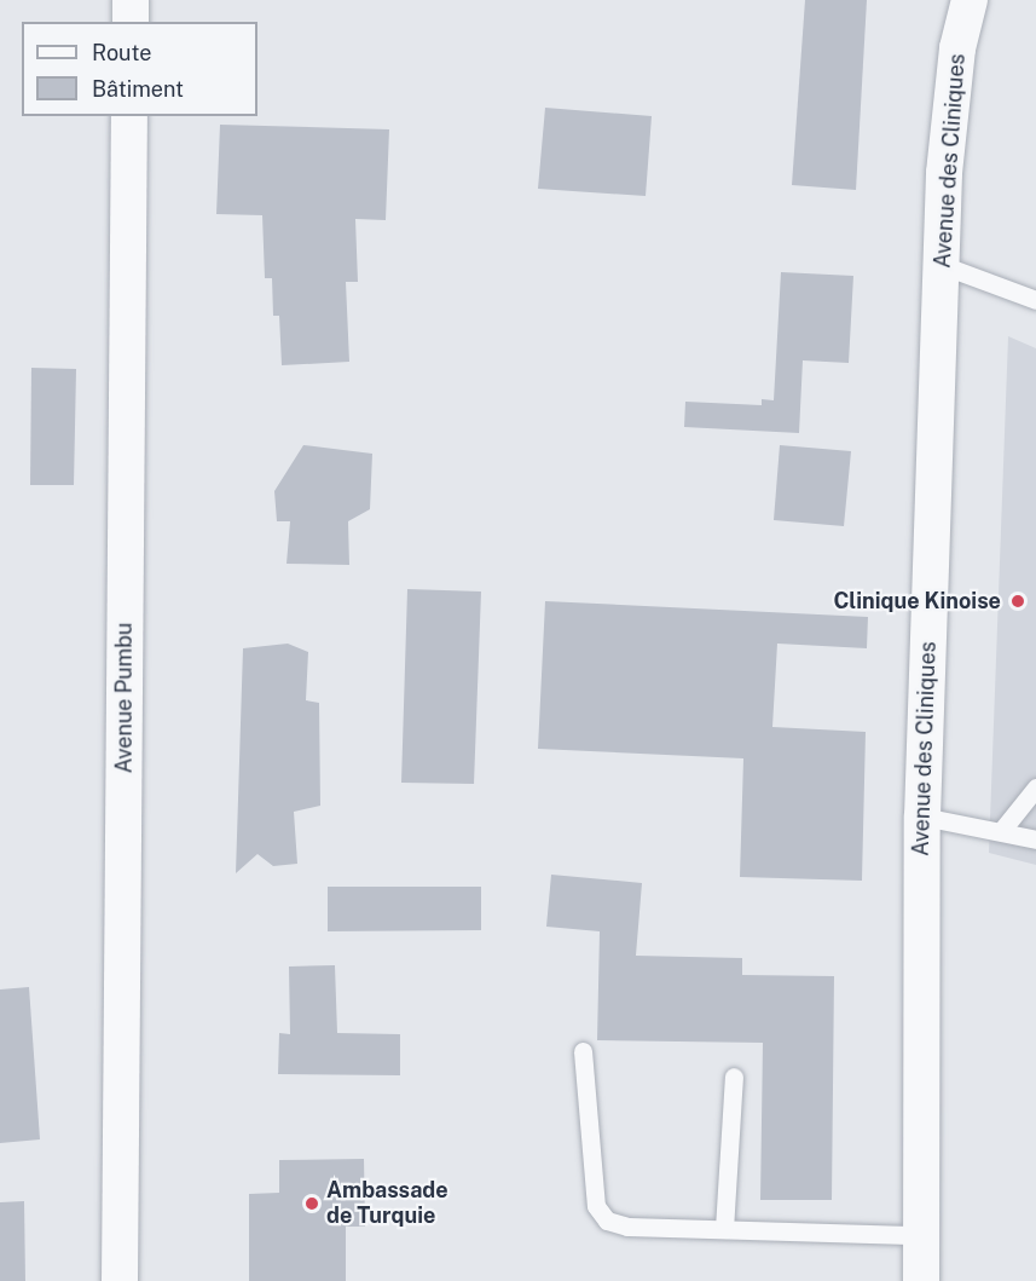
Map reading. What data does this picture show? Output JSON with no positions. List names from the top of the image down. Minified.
{"streets":{"street":["Avenue des Cliniques","Avenue Pumbu"]},"places":["Clinique Kinoise","Ambassade de Turquie"],"legend":["Route","Bâtiment"]}
